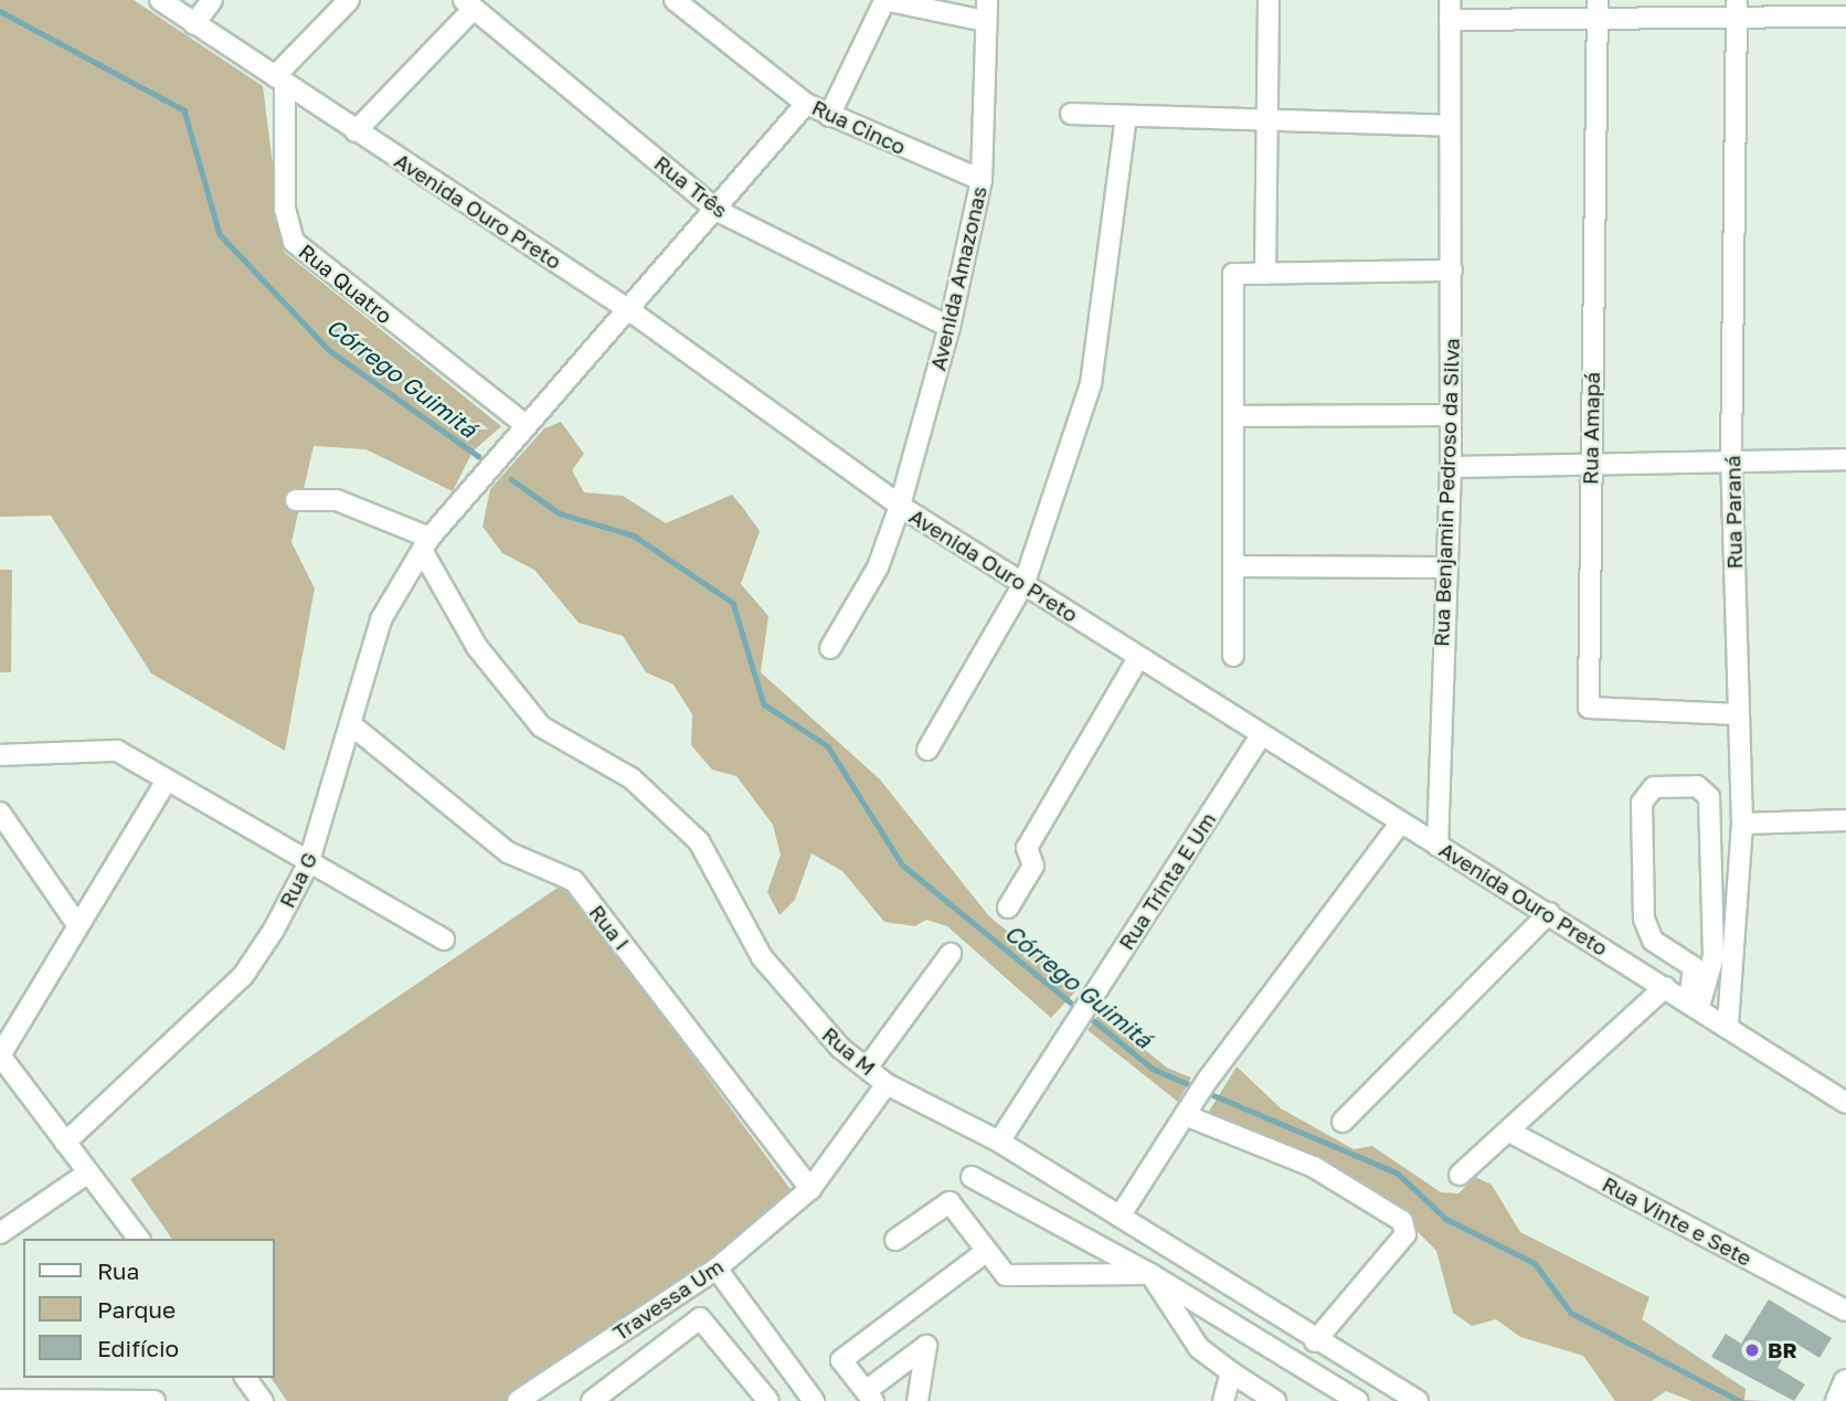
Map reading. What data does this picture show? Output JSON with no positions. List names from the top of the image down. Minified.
{"streets":{"street":["Rua Cinco","Rua Três","Avenida Ouro Preto","Avenida Amazonas","Rua Quatro","Rua Amapá","Rua Benjamin Pedroso da Silva","Rua Paraná","Rua G","Rua Trinta E Um","Rua I","Rua M","Rua Vinte e Sete","Travessa Um"]},"crossings":[["Rua Cinco","Avenida Amazonas"],["Rua Três","Avenida Amazonas"],["Avenida Ouro Preto","Avenida Amazonas"],["Avenida Ouro Preto","Rua Quatro"],["Avenida Ouro Preto","Rua Benjamin Pedroso da Silva"],["Avenida Ouro Preto","Rua Paraná"],["Avenida Ouro Preto","Rua Trinta E Um"],["Rua Amapá","Rua Paraná"],["Rua G","Rua I"],["Rua G","Rua M"],["Rua Trinta E Um","Rua M"],["Rua I","Travessa Um"],["Rua M","Travessa Um"]],"water":["Córrego Guimitá"],"places":["BR"],"legend":["Rua","Parque","Edifício"]}
